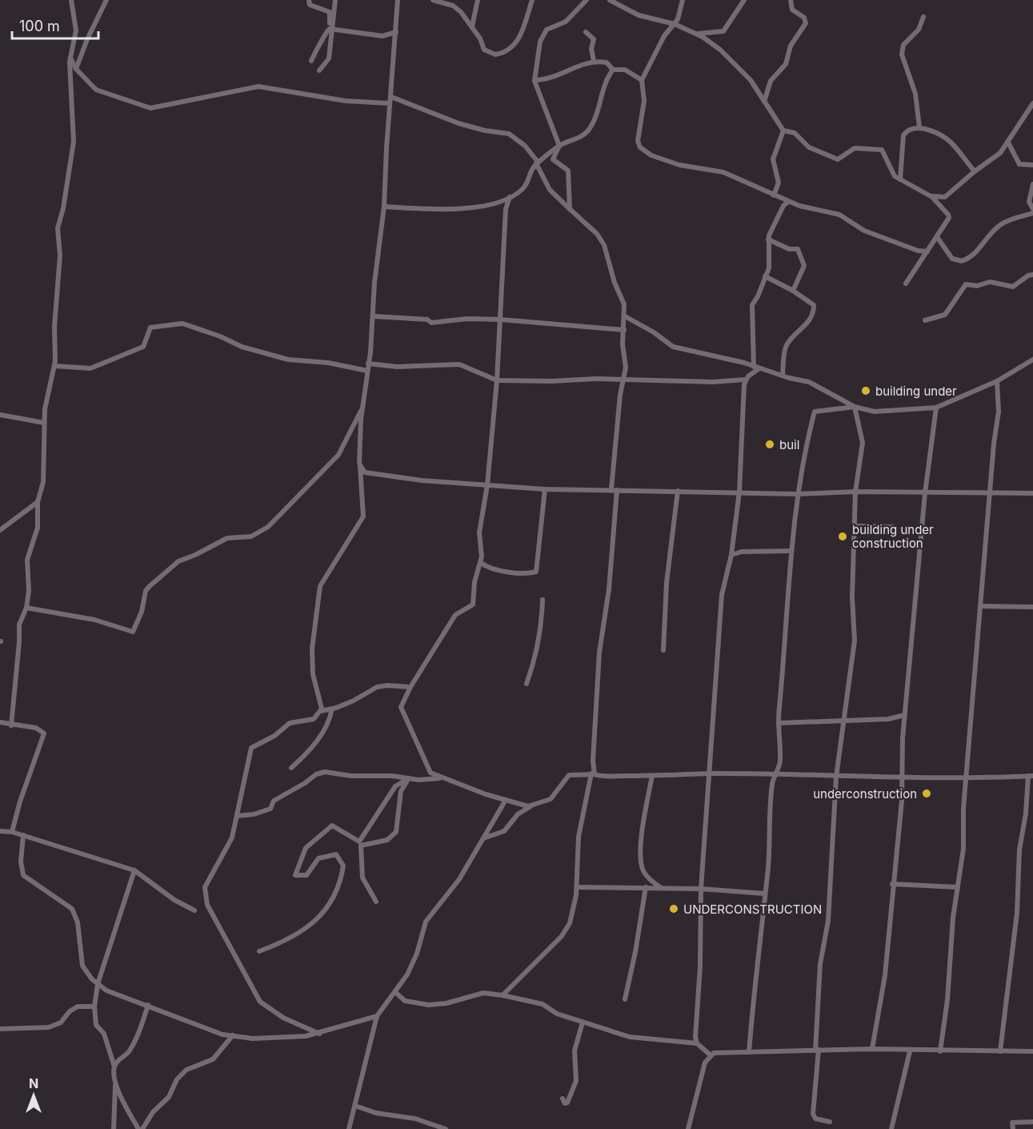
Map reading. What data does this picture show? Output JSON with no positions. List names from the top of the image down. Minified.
{"places":["building under","buil","building under construction","underconstruction","UNDERCONSTRUCTION"],"scale_bar":"100 m","north":"top"}
